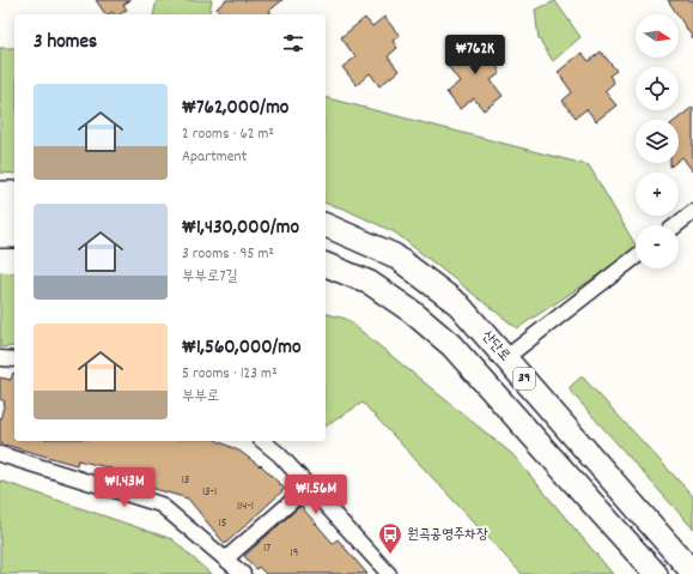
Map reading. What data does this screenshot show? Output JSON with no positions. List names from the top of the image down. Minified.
{"streets":{"main road":["산단로","39"]},"places":{"bus stop":["원곡공영주차장"]},"house_numbers":["13","13-1","114-1","15","17","19"],"north":"right","page":{"map_buttons":["+","−"],"heading":"3 homes","price":["₩762K","₩1.43M","₩1.56M"],"list":[{"name":"₩762,000/mo","note":"2 rooms · 62 m² · Apartment"},{"name":"₩1,430,000/mo","note":"3 rooms · 95 m² · 부부로7길"},{"name":"₩1,560,000/mo","note":"5 rooms · 123 m² · 부부로"}]}}
